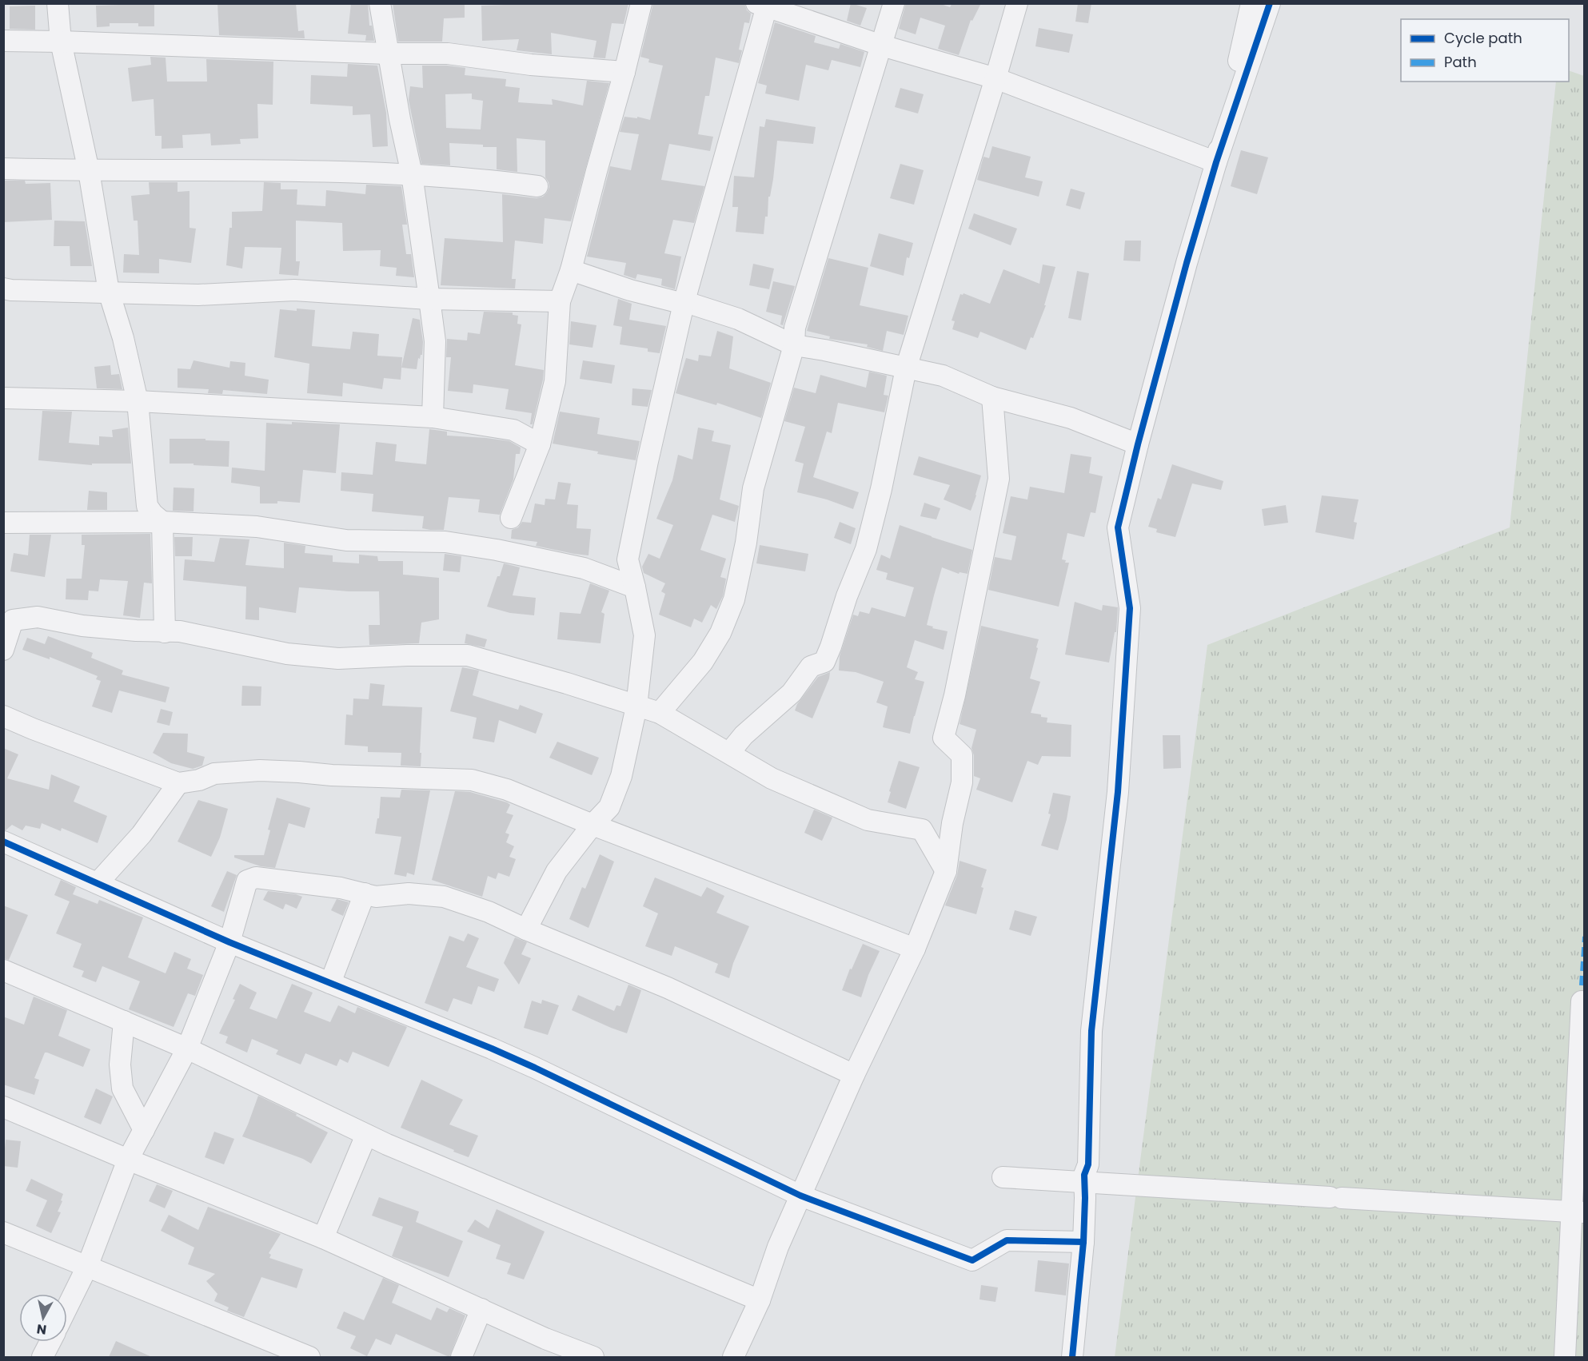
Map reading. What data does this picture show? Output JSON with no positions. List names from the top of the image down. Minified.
{"legend":["Cycle path","Path"],"north":"bottom"}
